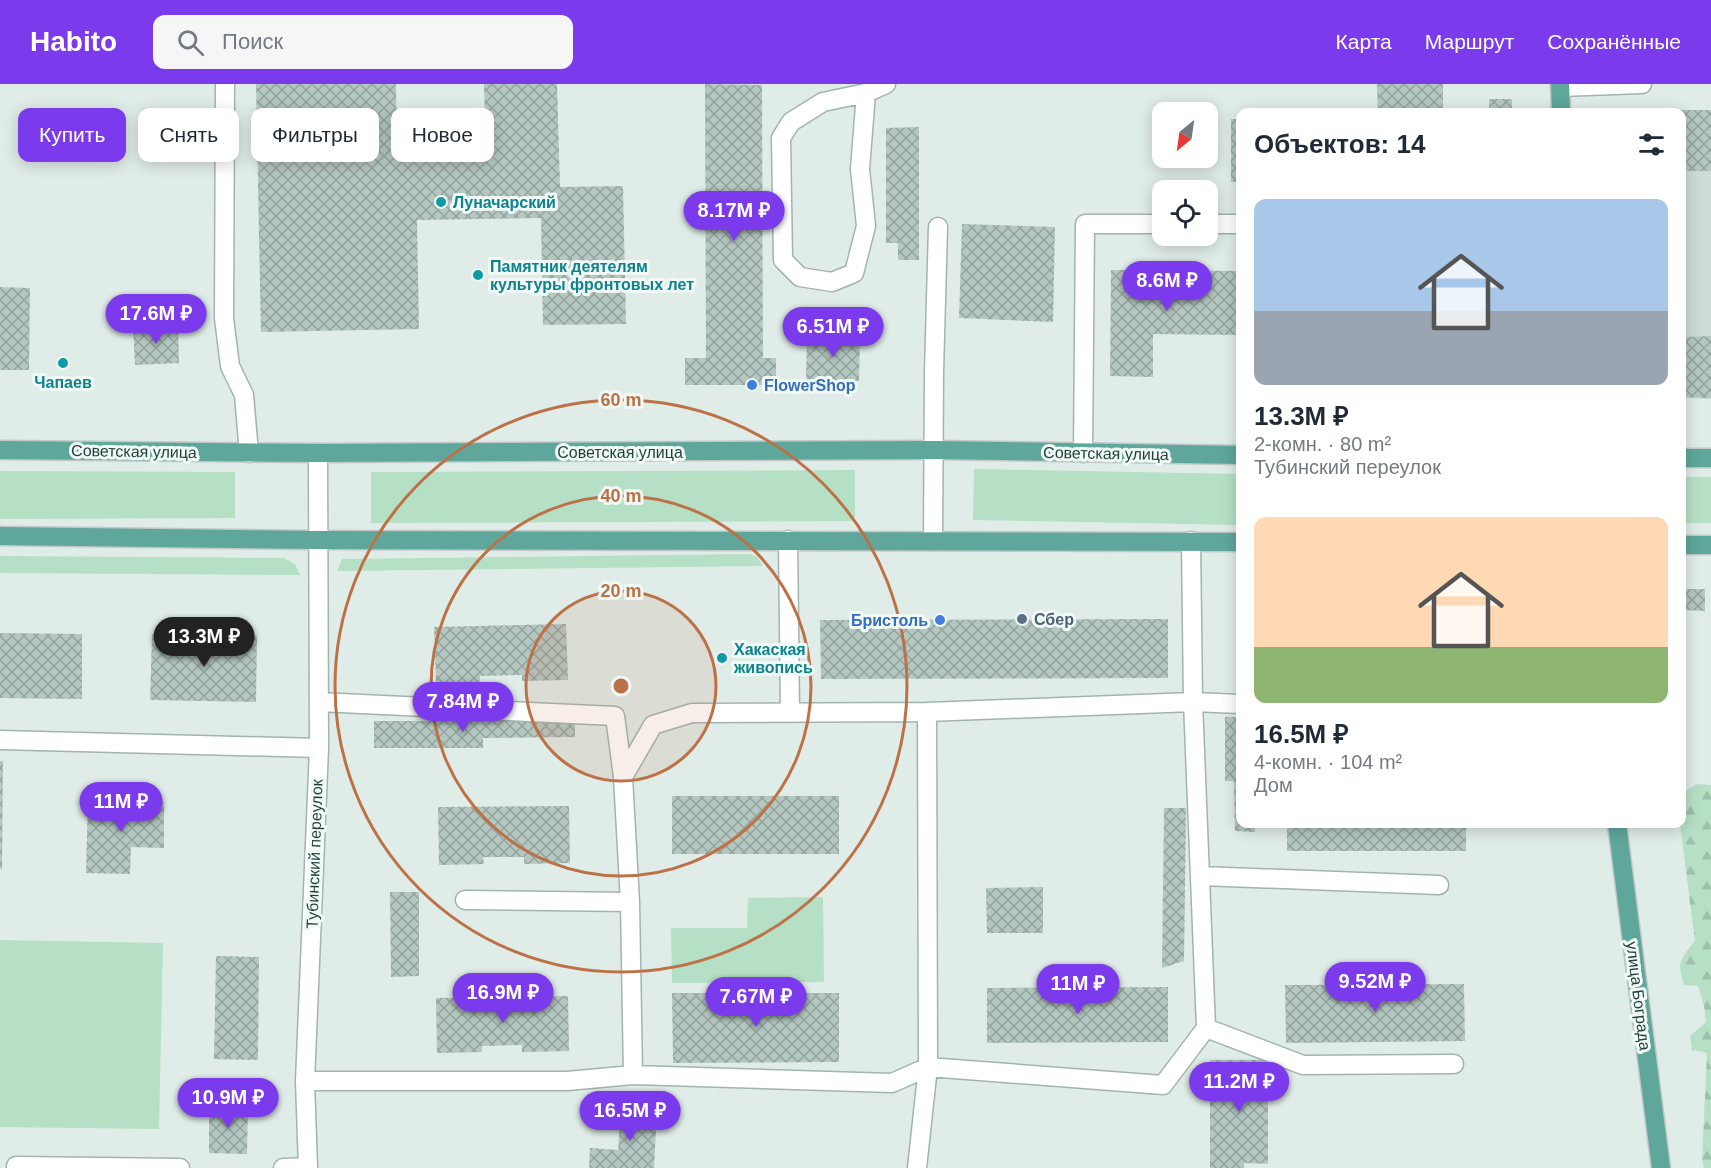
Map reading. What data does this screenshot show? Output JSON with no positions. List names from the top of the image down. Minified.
{"streets":{"main road":["Советская улица","улица Бограда"],"street":["Тубинский переулок"]},"crossings":[["Советская улица","Тубинский переулок"]],"places":["Луначарский","Памятник деятелям культуры фронтовых лет","Чапаев","FlowerShop","Сбер","Бристоль","Хакаская живопись"],"north":"bottom left","page":{"header":"Habito","search":"Поиск","nav":["Карта","Маршрут","Сохранённые"],"chip":["Купить","Снять","Фильтры","Новое"],"heading":"Объектов: 14","list":[{"name":"13.3M ₽","note":"2-комн. · 80 m² · Тубинский переулок"},{"name":"16.5M ₽","note":"4-комн. · 104 m² · Дом"}],"price":["8.17M ₽","8.6M ₽","17.6M ₽","6.51M ₽","13.3M ₽","7.84M ₽","11M ₽","9.52M ₽","11M ₽","16.9M ₽","7.67M ₽","11.2M ₽","10.9M ₽","16.5M ₽"]},"rings":["60 m","40 m","20 m"]}
